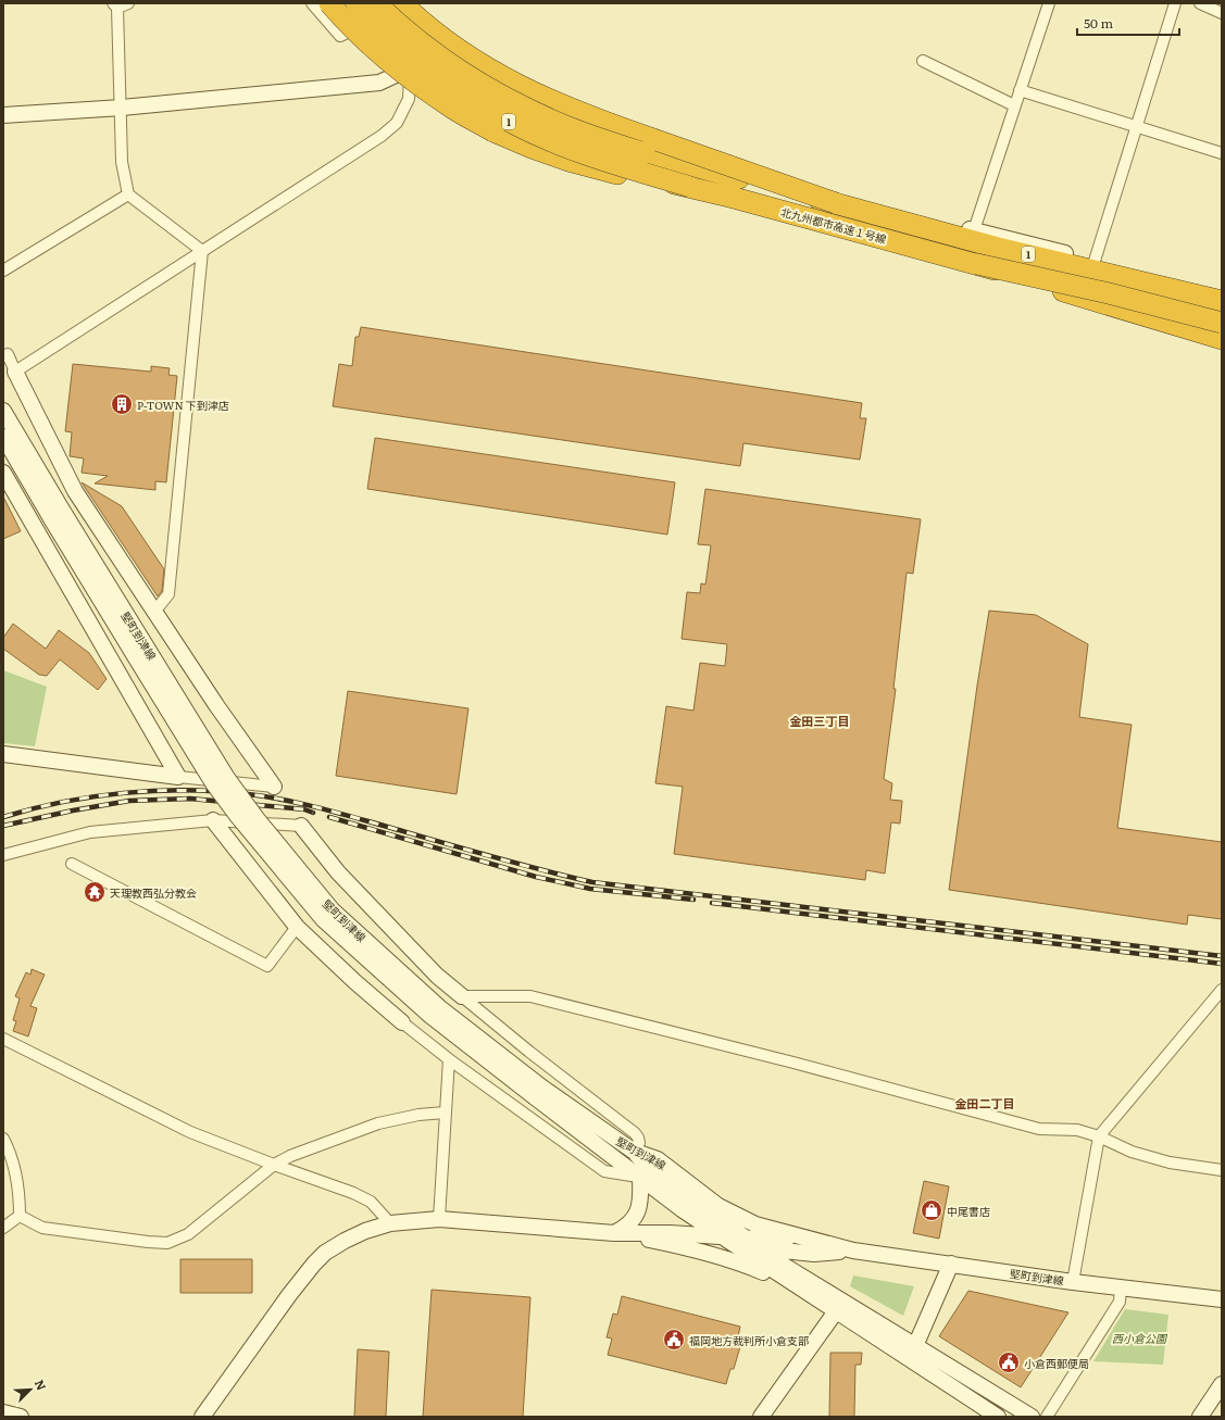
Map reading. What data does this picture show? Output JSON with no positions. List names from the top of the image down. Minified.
{"streets":{"highway":["1","北九州都市高速１号線"],"street":["堅町到津線"]},"crossings":[["1","北九州都市高速１号線"]],"districts":["金田三丁目","金田二丁目"],"parks":["西小倉公園"],"places":{"building":["P-TOWN 下到津店"],"temple":["天理教西弘分教会"],"shop":["中尾書店"],"public building":["福岡地方裁判所小倉支部","小倉西郵便局"]},"scale_bar":"50 m","north":"top right"}
